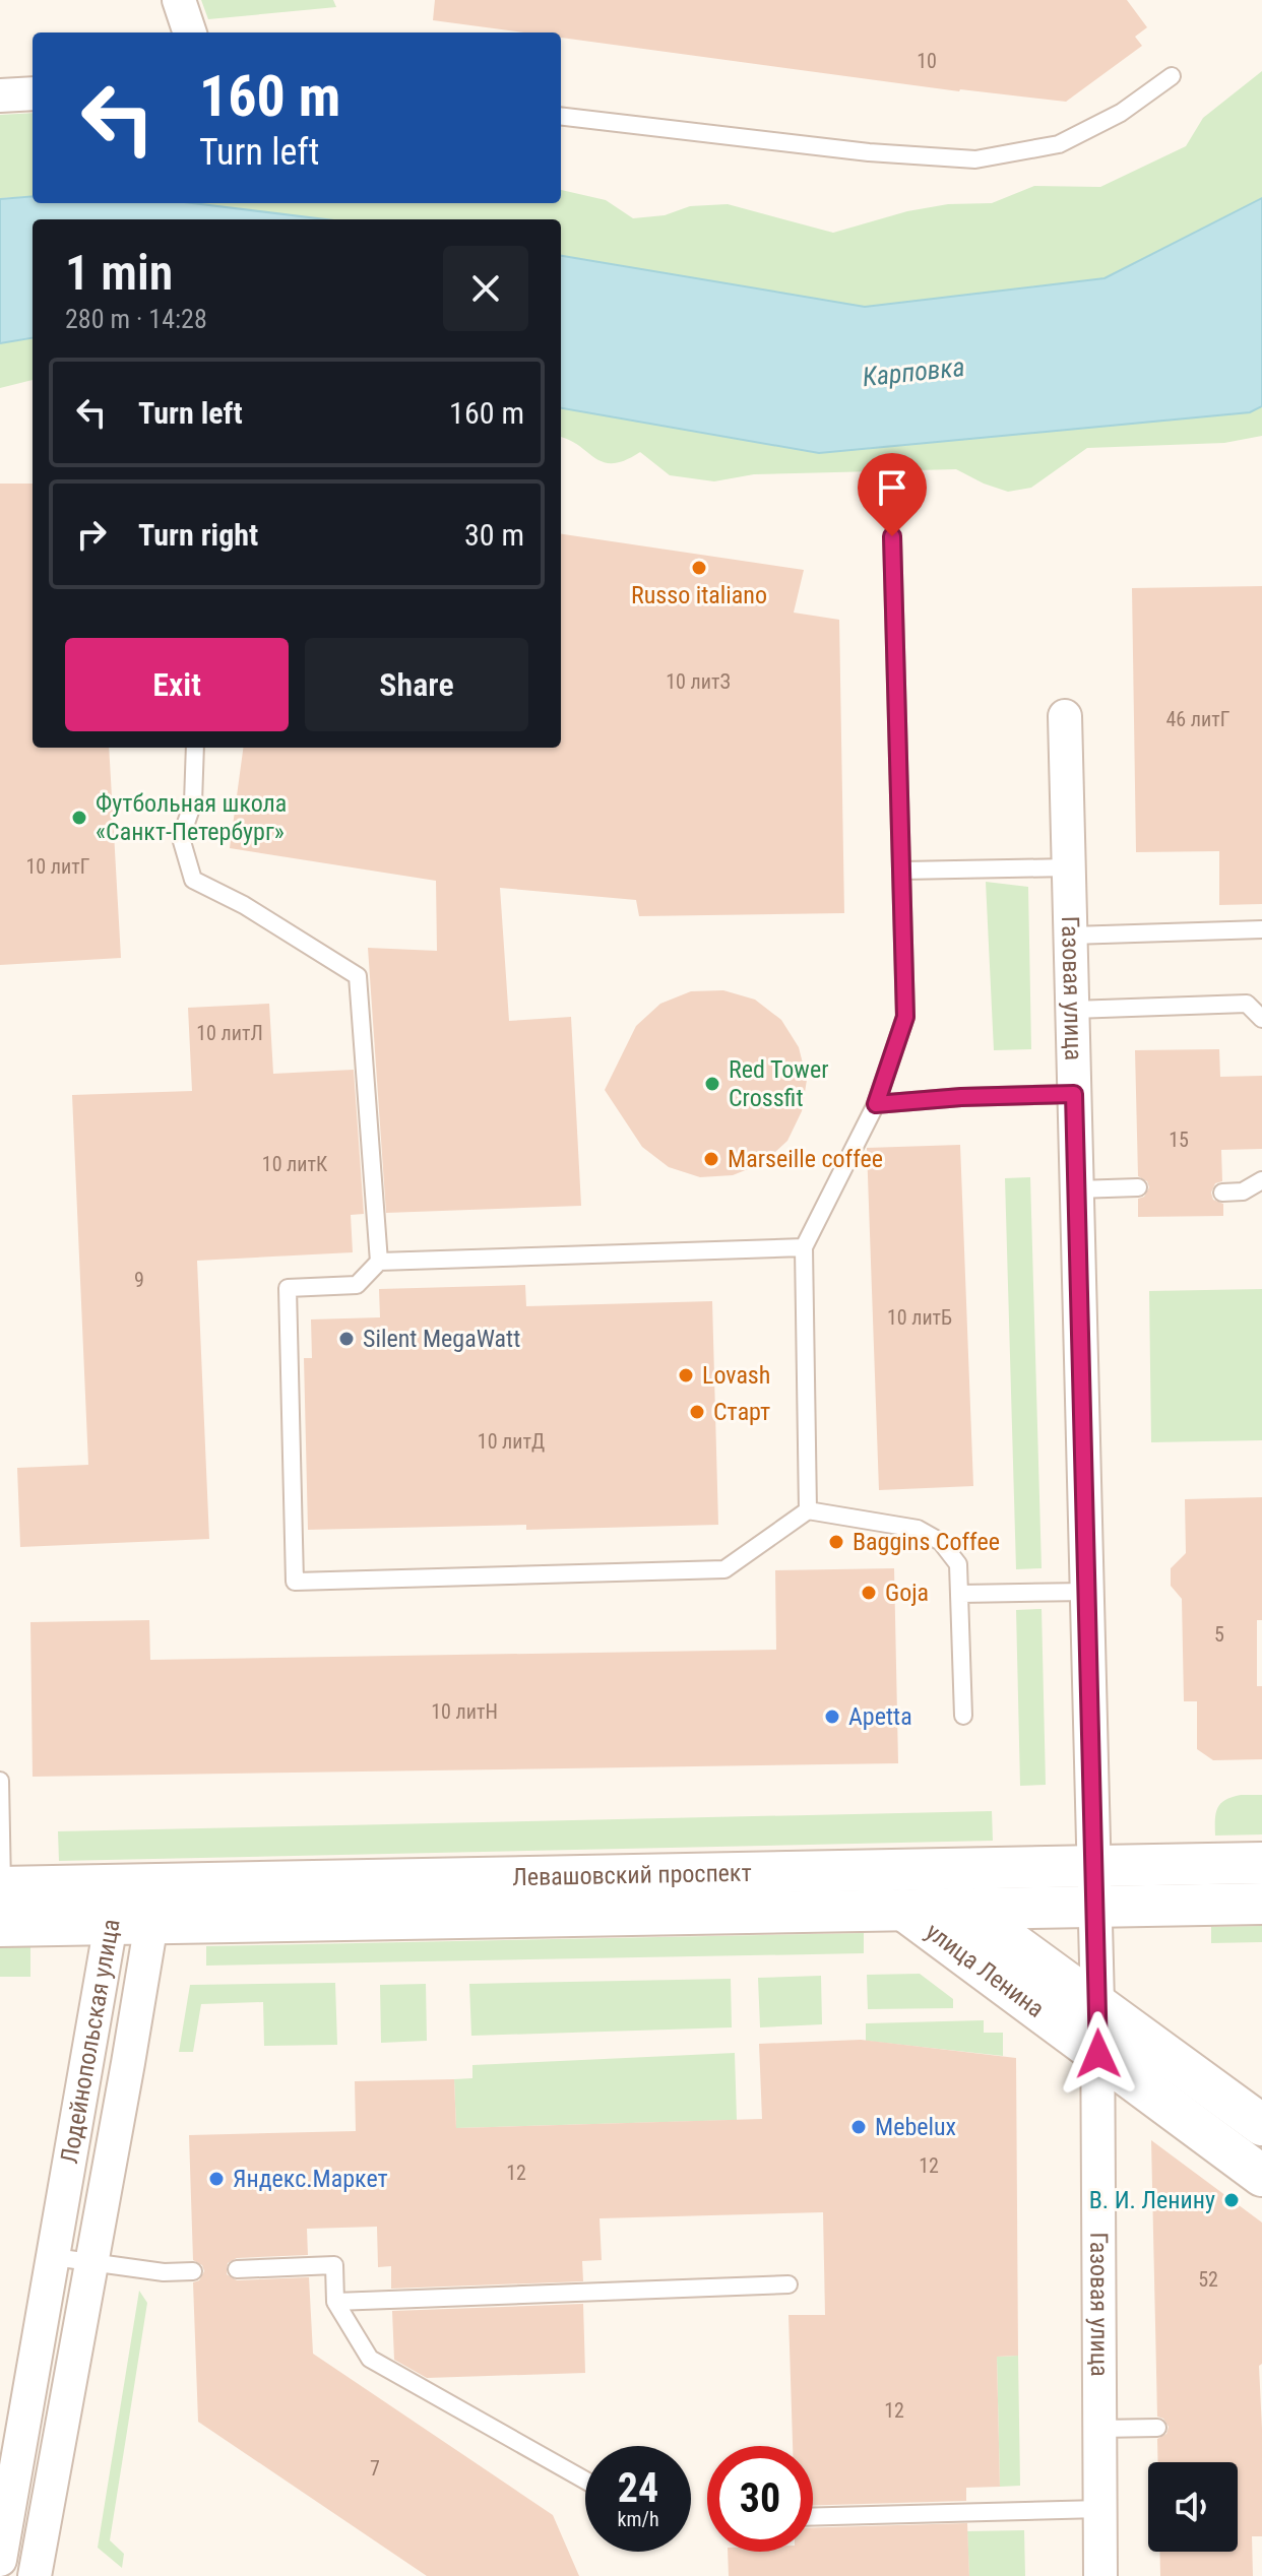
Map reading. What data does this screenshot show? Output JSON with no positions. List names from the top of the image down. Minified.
{"streets":{"street":["Газовая улица","Левашовский проспект","улица Ленина","Лодейнопольская улица"]},"crossings":[["Газовая улица","Левашовский проспект"],["Газовая улица","улица Ленина"],["Левашовский проспект","улица Ленина"],["Левашовский проспект","Лодейнопольская улица"]],"water":["Карповка"],"places":["Russo italiano","Футбольная школа «Санкт-Петербург»","Red Tower Crossfit","Marseille coffee","Silent MegaWatt","Lovash","Старт","Baggins Coffee","Goja","Apetta","Mebelux","Яндекс.Маркет","В. И. Ленину"],"house_numbers":["10","10 литЗ","46 литГ","10 литГ","10 литЛ","15","10 литК","9","10 литБ","10 литД","5","10 литН","12","12","52","12","7"],"page":{"turn":["160 m","Turn left"],"heading":["1 min","280 m · 14:28"],"list":[{"name":"Turn left","value":"160 m"},{"name":"Turn right","value":"30 m"}],"buttons":["Exit","Share"],"speed":"24 km/h","limit":"30"}}
